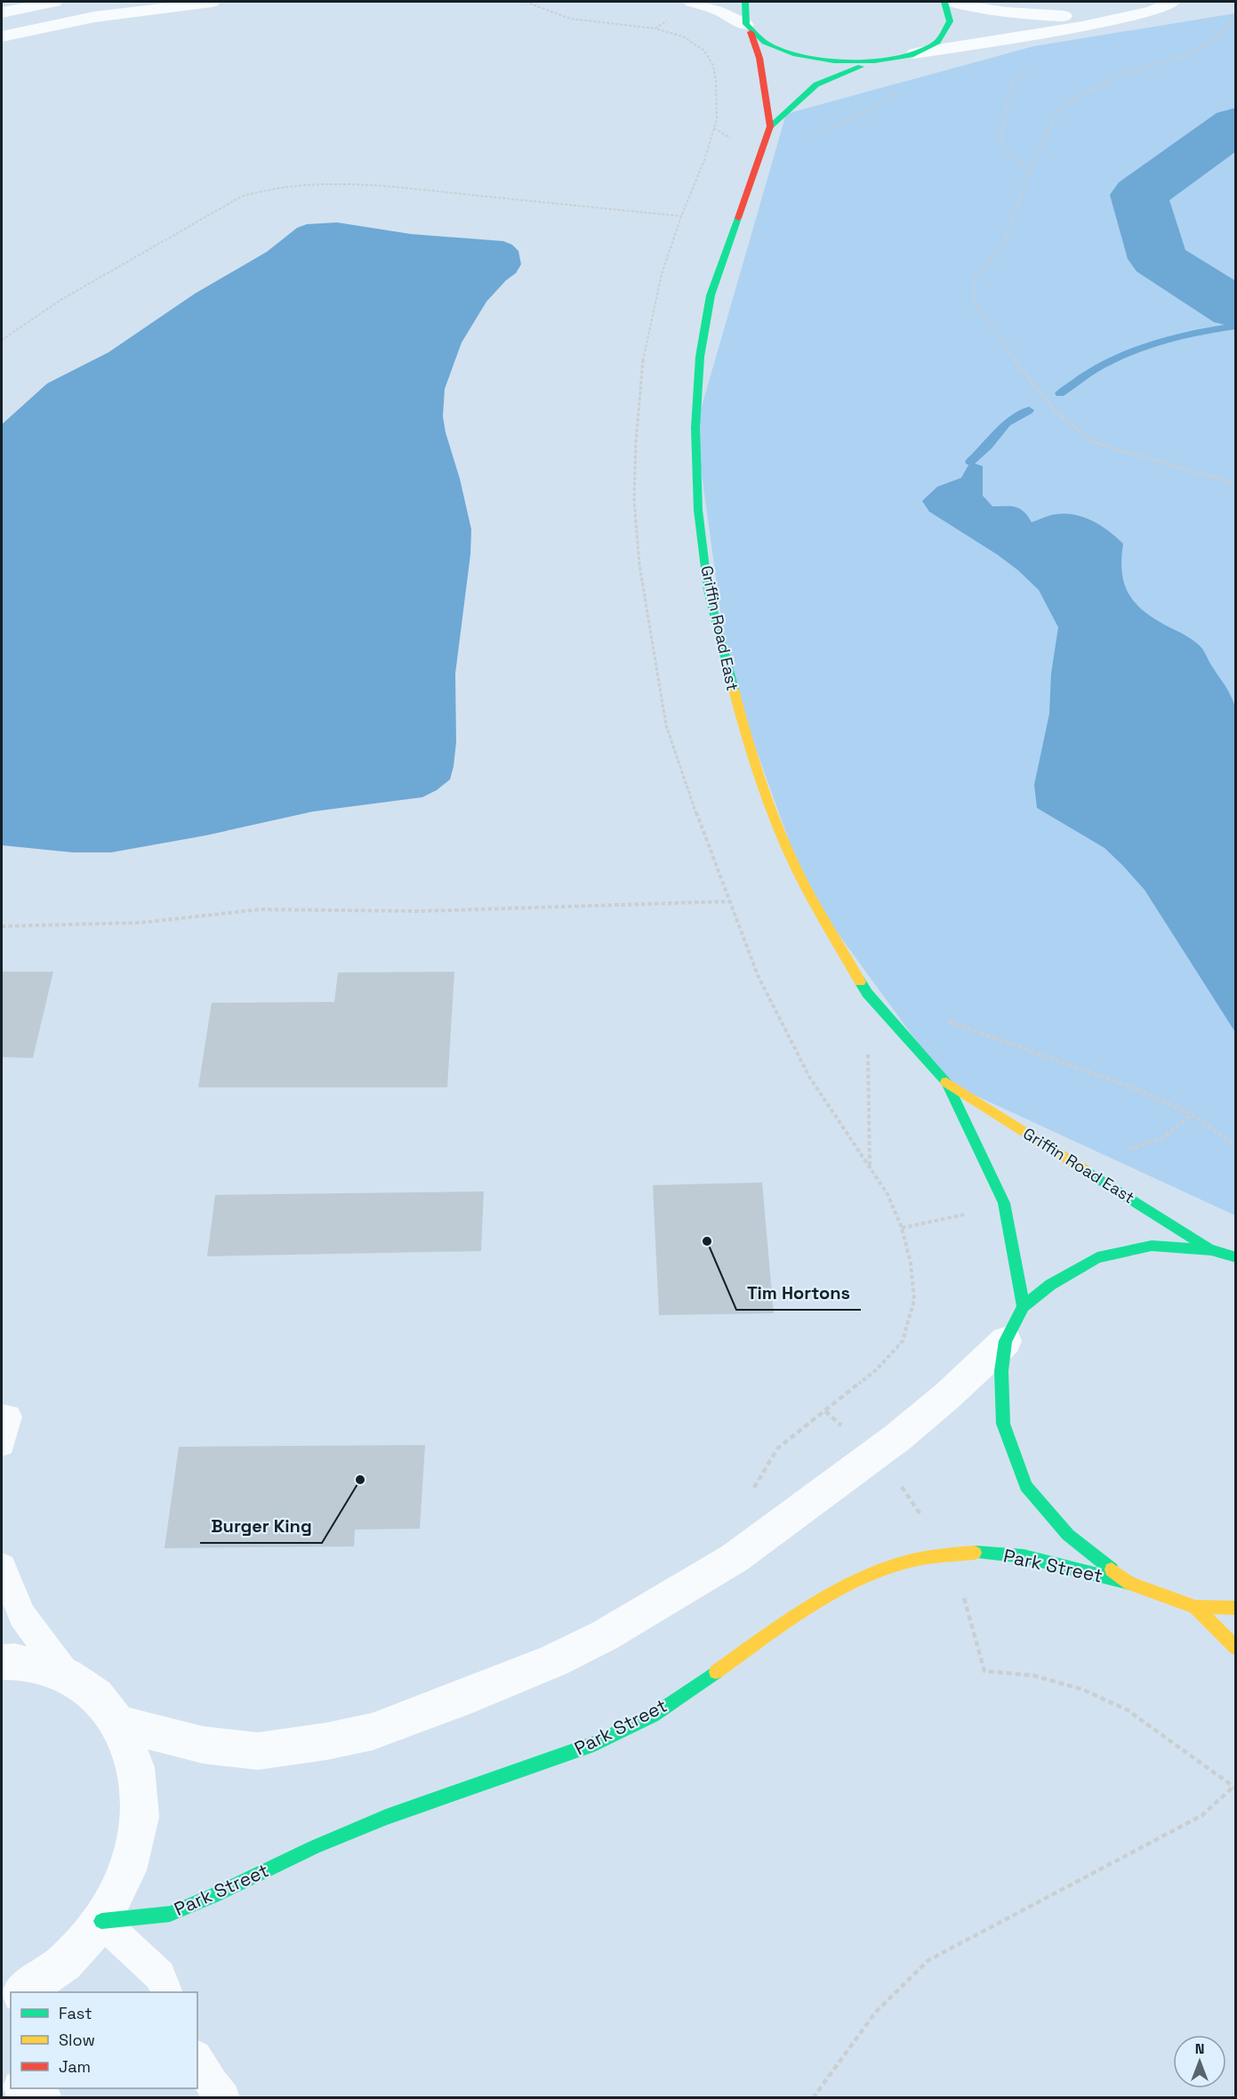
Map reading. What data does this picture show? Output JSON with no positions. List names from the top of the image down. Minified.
{"streets":{"main road":["Griffin Road East","Park Street"]},"places":["Tim Hortons","Burger King"],"legend":["Fast","Slow","Jam"],"north":"top"}
